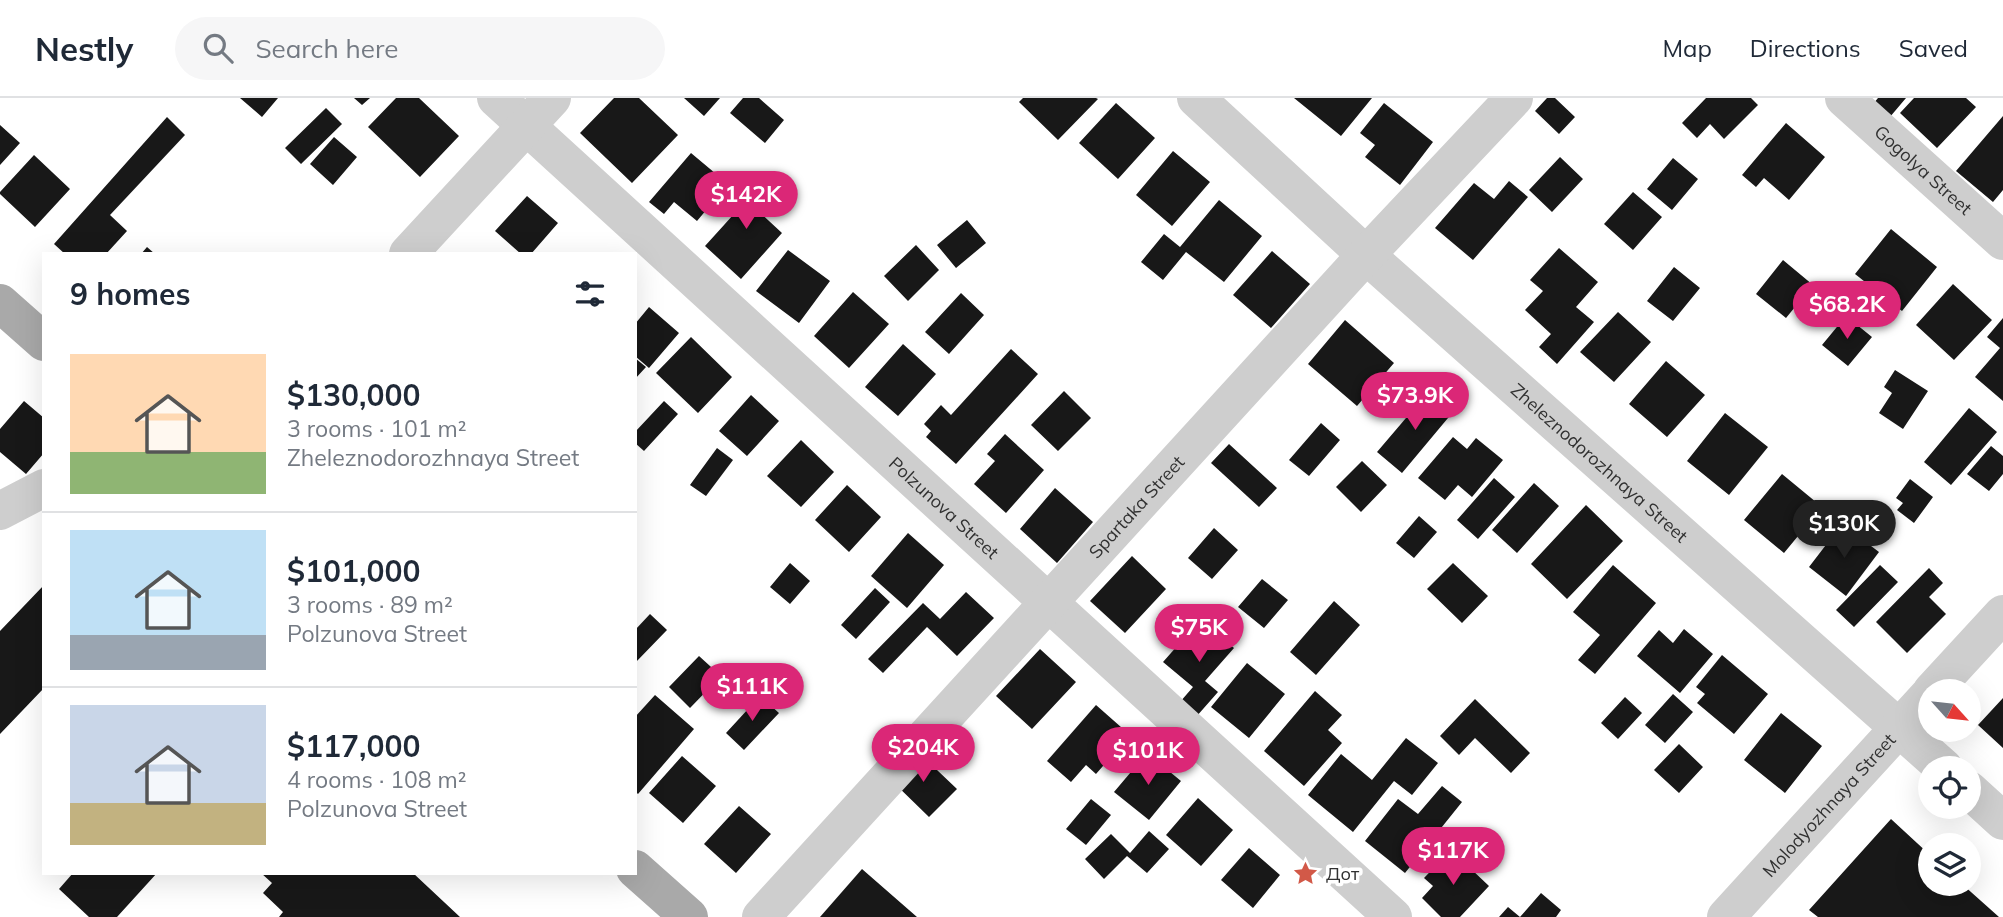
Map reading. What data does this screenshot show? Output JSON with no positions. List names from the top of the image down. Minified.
{"streets":{"street":["Gogolya Street","Zheleznodorozhnaya Street","Spartaka Street","Polzunova Street","Molodyozhnaya Street"]},"crossings":[["Zheleznodorozhnaya Street","Spartaka Street"],["Zheleznodorozhnaya Street","Molodyozhnaya Street"],["Spartaka Street","Polzunova Street"]],"places":{"place":["Дот"]},"north":"bottom right","page":{"header":"Nestly","search":"Search here","nav":["Map","Directions","Saved"],"price":["$142K","$68.2K","$73.9K","$130K","$75K","$111K","$204K","$101K","$117K"],"heading":"9 homes","list":[{"name":"$130,000","note":"3 rooms · 101 m² · Zheleznodorozhnaya Street"},{"name":"$101,000","note":"3 rooms · 89 m² · Polzunova Street"},{"name":"$117,000","note":"4 rooms · 108 m² · Polzunova Street"}]}}
